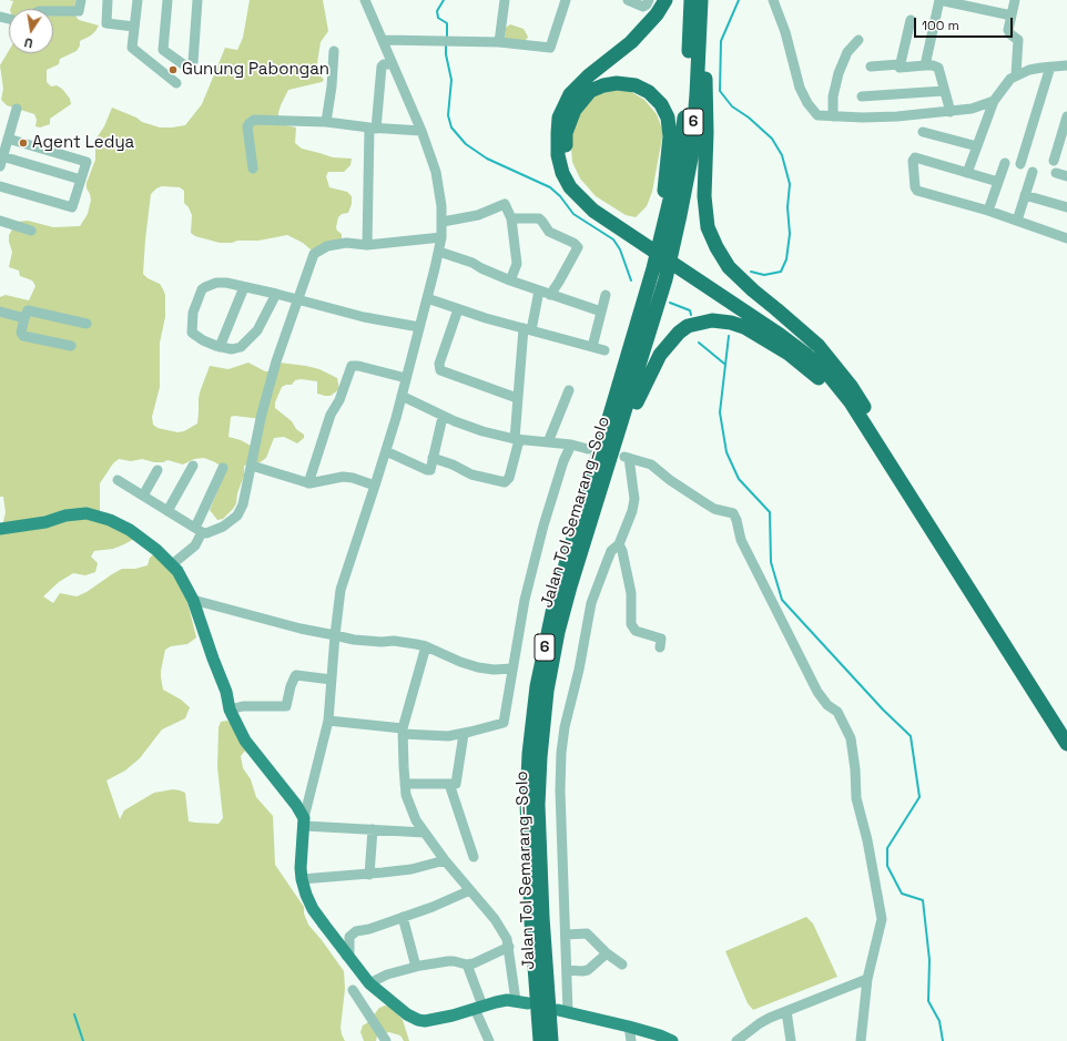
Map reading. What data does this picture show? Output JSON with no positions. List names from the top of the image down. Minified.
{"streets":{"highway":["6","Jalan Tol Semarang–Solo"]},"places":["Gunung Pabongan","Agent Ledya"],"scale_bar":"100 m","north":"bottom"}
